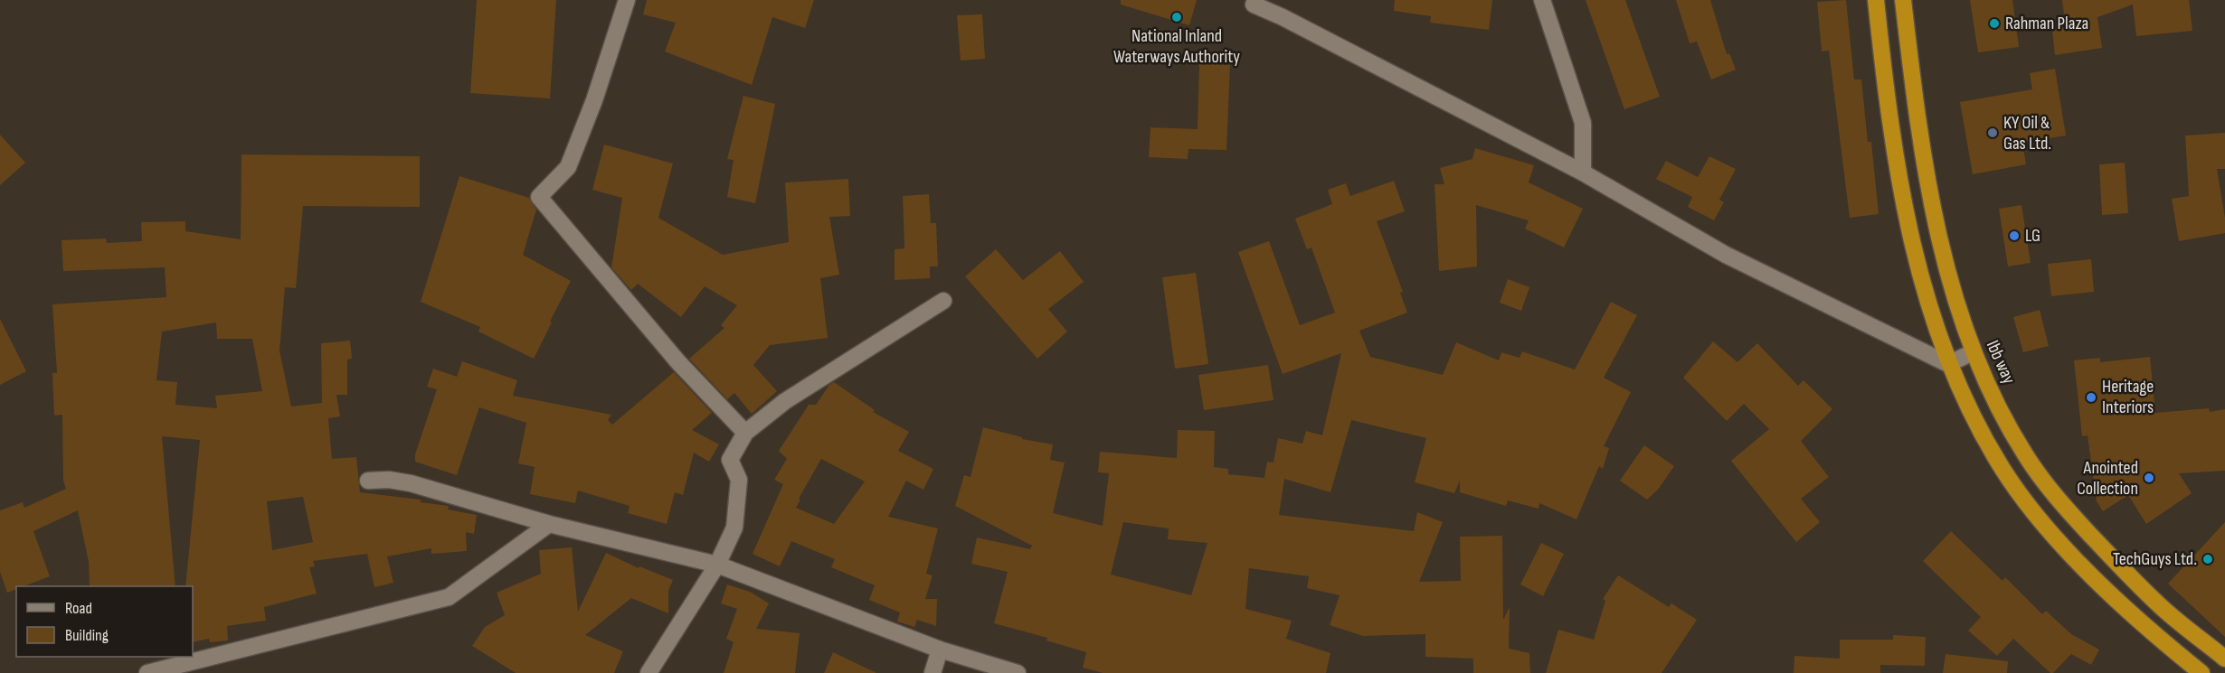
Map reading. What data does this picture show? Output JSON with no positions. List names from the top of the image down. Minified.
{"streets":{"highway":["Ibb way"]},"places":["National Inland Waterways Authority","Rahman Plaza","KY Oil & Gas Ltd.","LG","Heritage Interiors","Anointed Collection","TechGuys Ltd."],"legend":["Road","Building"]}
